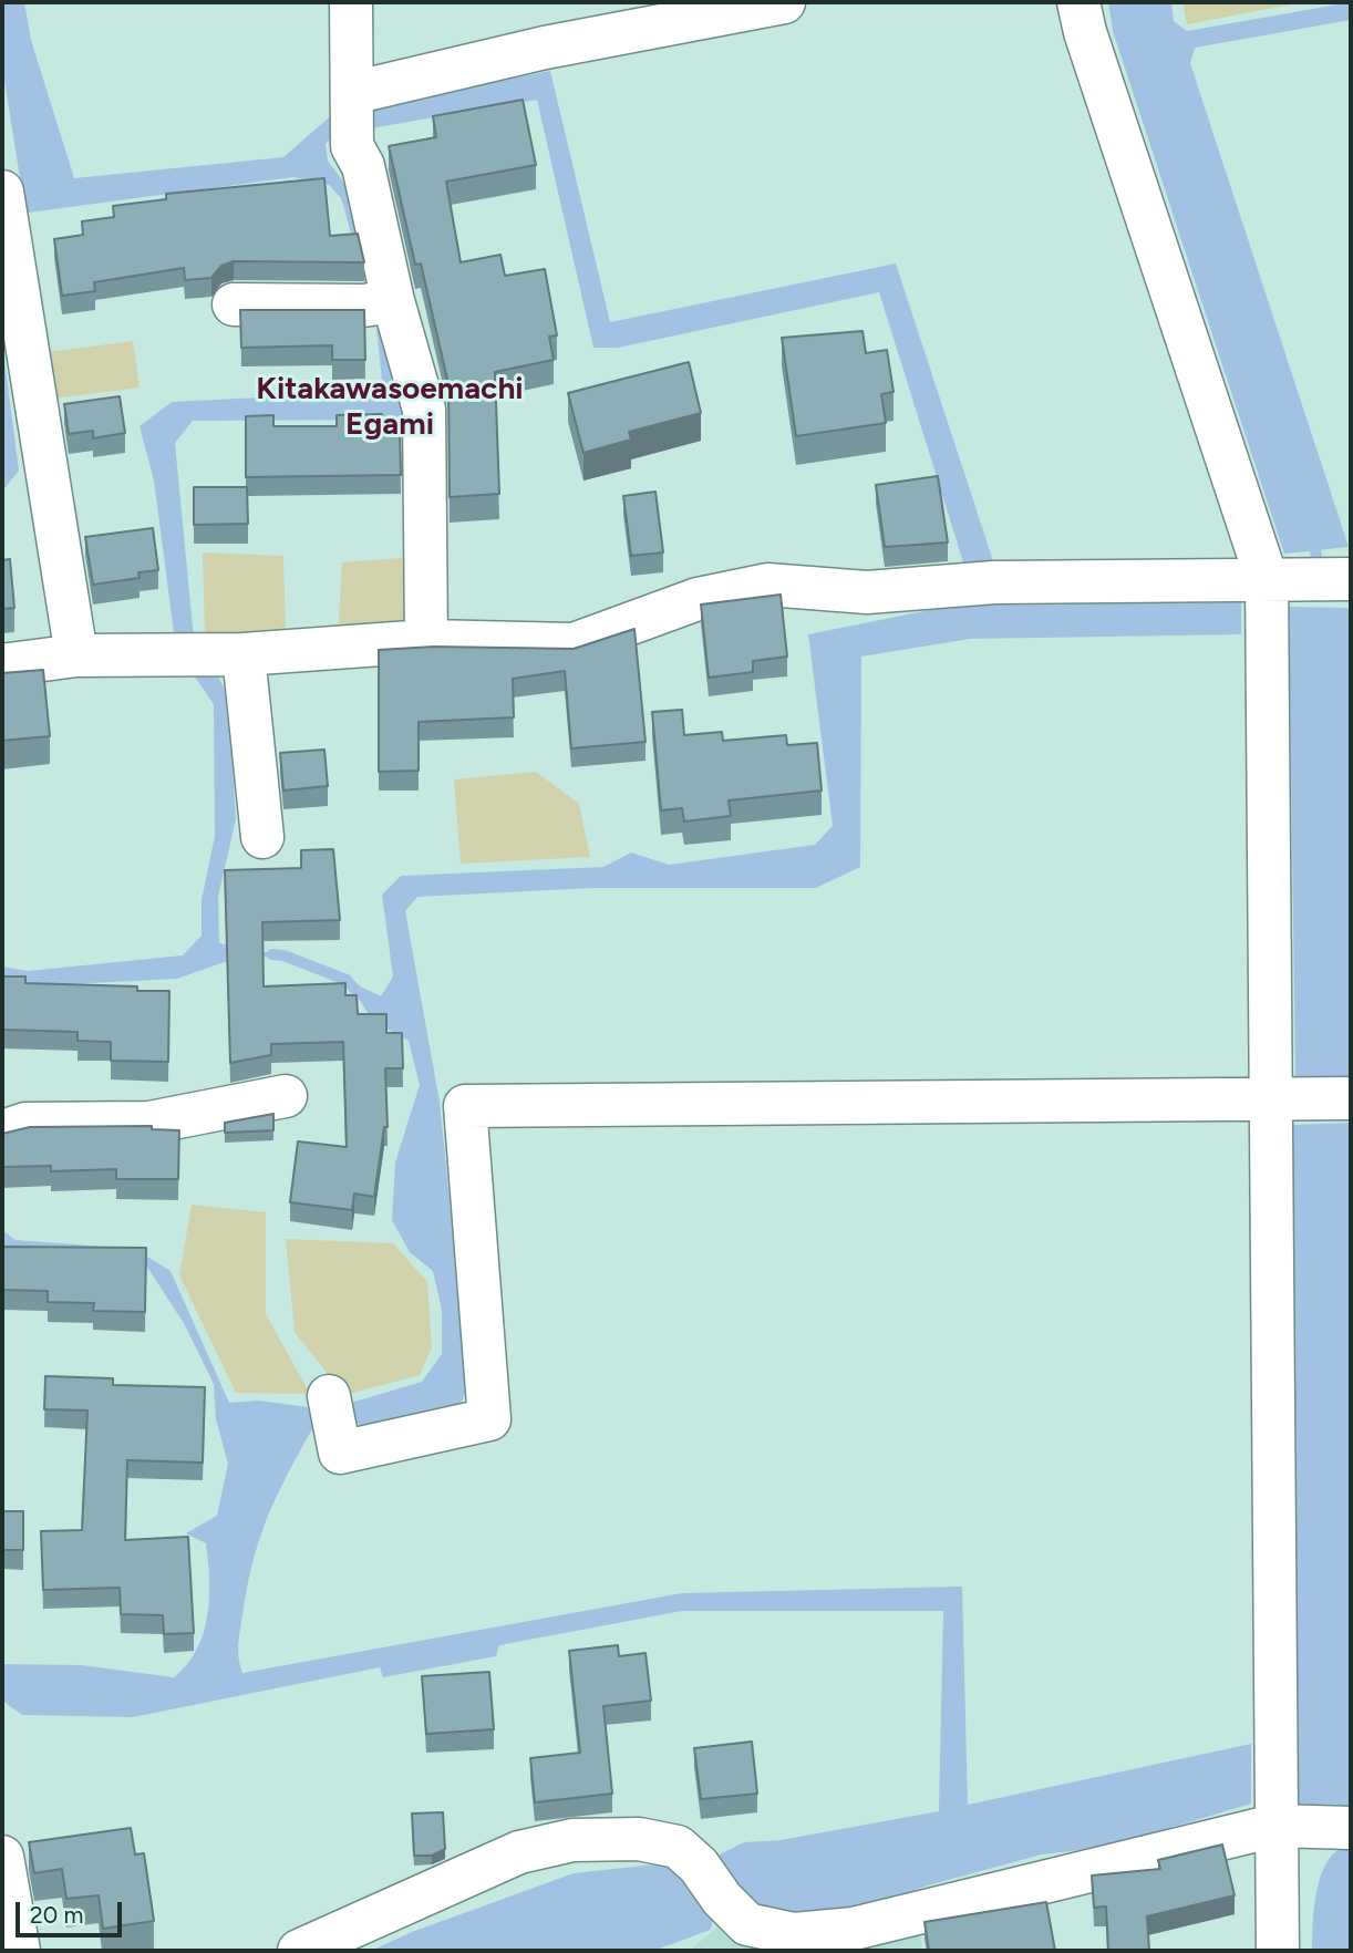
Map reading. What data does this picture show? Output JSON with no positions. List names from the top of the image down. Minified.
{"districts":["Kitakawasoemachi Egami"],"scale_bar":"20 m"}
